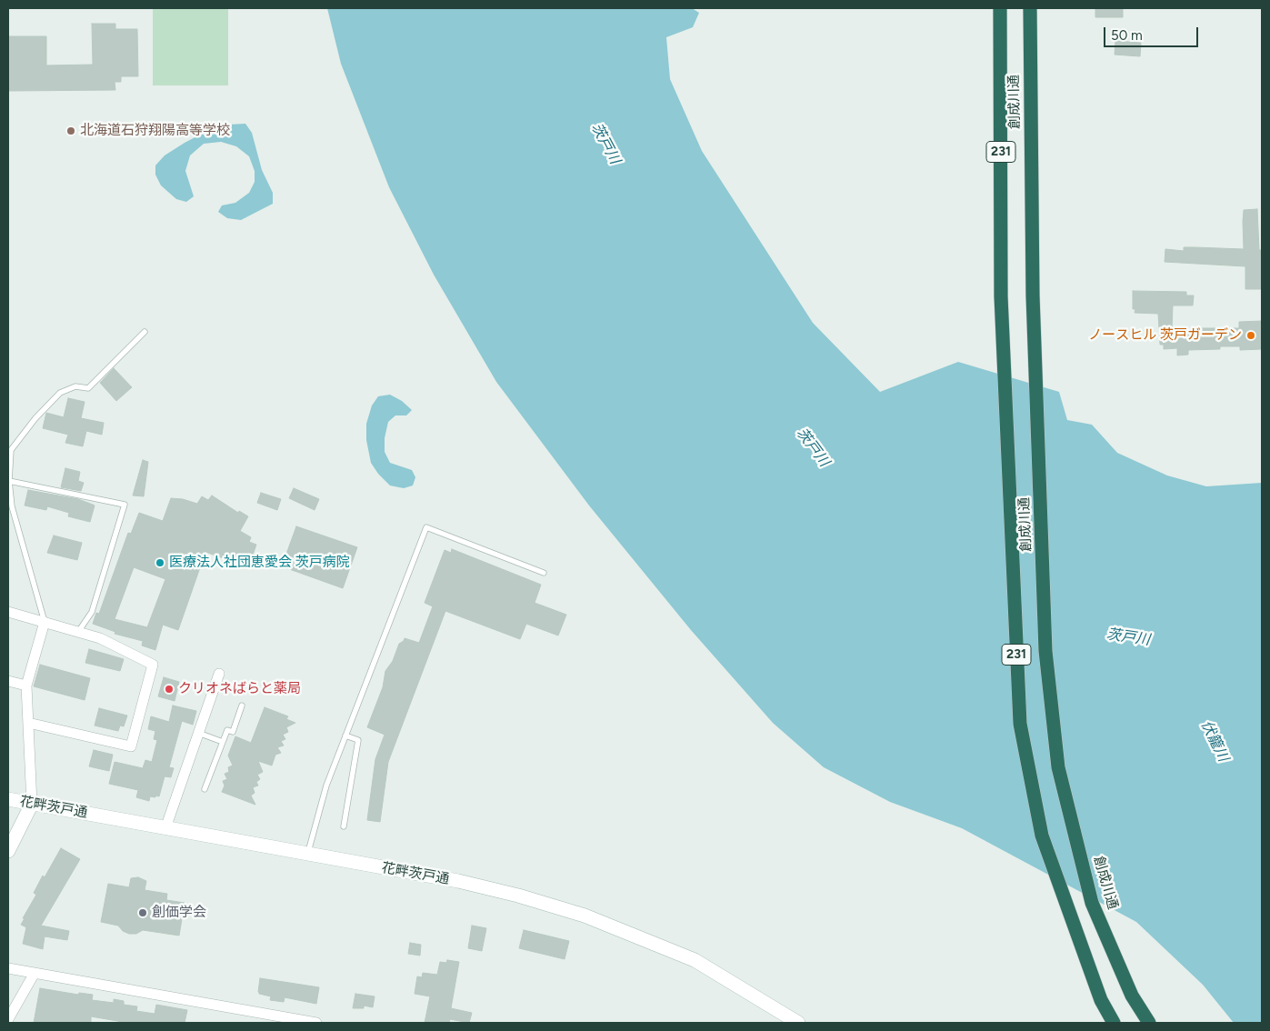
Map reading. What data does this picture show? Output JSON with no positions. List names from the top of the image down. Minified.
{"streets":{"highway":["創成川通","231"],"main road":["花畔茨戸通"]},"water":["茨戸川","伏籠川"],"places":["北海道石狩翔陽高等学校","ノースヒル 茨戸ガーデン","医療法人社団恵愛会 茨戸病院","クリオネばらと薬局","創価学会"],"scale_bar":"50 m"}
